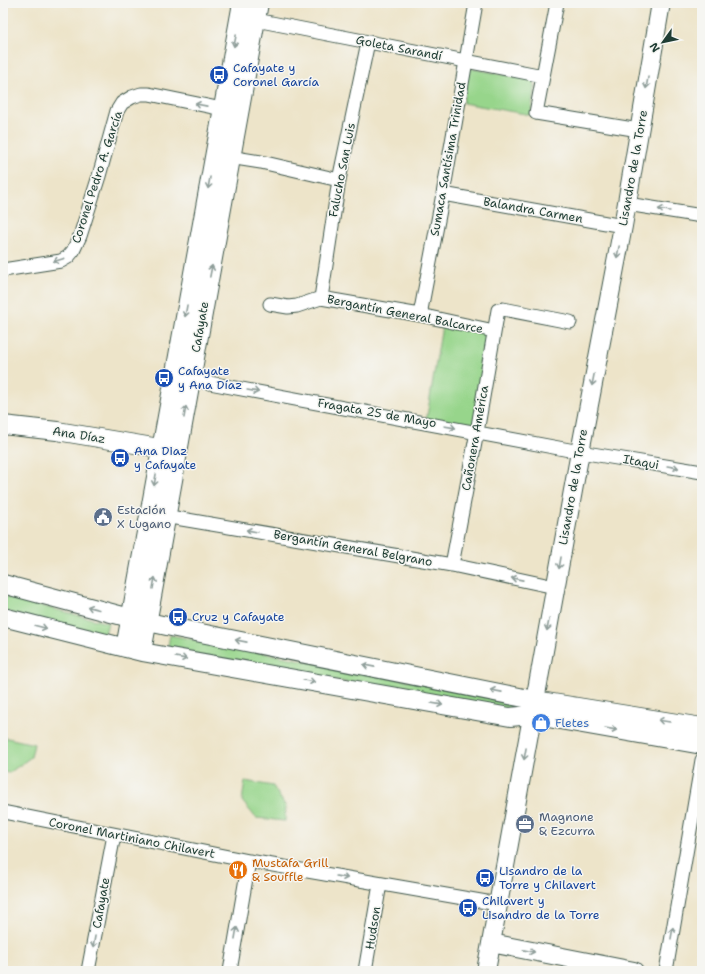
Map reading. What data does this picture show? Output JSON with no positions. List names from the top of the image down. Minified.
{"streets":{"street":["Goleta Sarandí","Sumaca Santísima Trinidad","Lisandro de la Torre","Falucho San Luis","Coronel Pedro A. García","Balandra Carmen","Bergantín General Balcarce","Cafayate","Fragata 25 de Mayo","Ana Díaz","Cañonera América","Itaqui","Bergantín General Belgrano","Coronel Martiniano Chilavert","Hudson"]},"crossings":[["Goleta Sarandí","Sumaca Santísima Trinidad"],["Goleta Sarandí","Falucho San Luis"],["Goleta Sarandí","Cafayate"],["Sumaca Santísima Trinidad","Balandra Carmen"],["Sumaca Santísima Trinidad","Bergantín General Balcarce"],["Lisandro de la Torre","Balandra Carmen"],["Lisandro de la Torre","Fragata 25 de Mayo"],["Lisandro de la Torre","Itaqui"],["Lisandro de la Torre","Bergantín General Belgrano"],["Lisandro de la Torre","Coronel Martiniano Chilavert"],["Falucho San Luis","Bergantín General Balcarce"],["Coronel Pedro A. García","Cafayate"],["Bergantín General Balcarce","Cañonera América"],["Cafayate","Fragata 25 de Mayo"],["Cafayate","Ana Díaz"],["Cafayate","Bergantín General Belgrano"],["Cafayate","Coronel Martiniano Chilavert"],["Fragata 25 de Mayo","Cañonera América"],["Fragata 25 de Mayo","Itaqui"],["Cañonera América","Bergantín General Belgrano"],["Coronel Martiniano Chilavert","Hudson"]],"one_way":["Lisandro de la Torre","Coronel Pedro A. García","Fragata 25 de Mayo","Itaqui"],"places":{"bus stop":["Cafayate y Coronel García","Cafayate y Ana Díaz","Ana Diaz y Cafayate","Cruz y Cafayate","Lisandro de la Torre y Chilavert","Chilavert y Lisandro de la Torre"],"public building":["Estación X Lugano"],"shop":["Fletes"],"office":["Magnone & Ezcurra"],"restaurant":["Mustafa Grill & Souffle"]},"north":"bottom left"}
